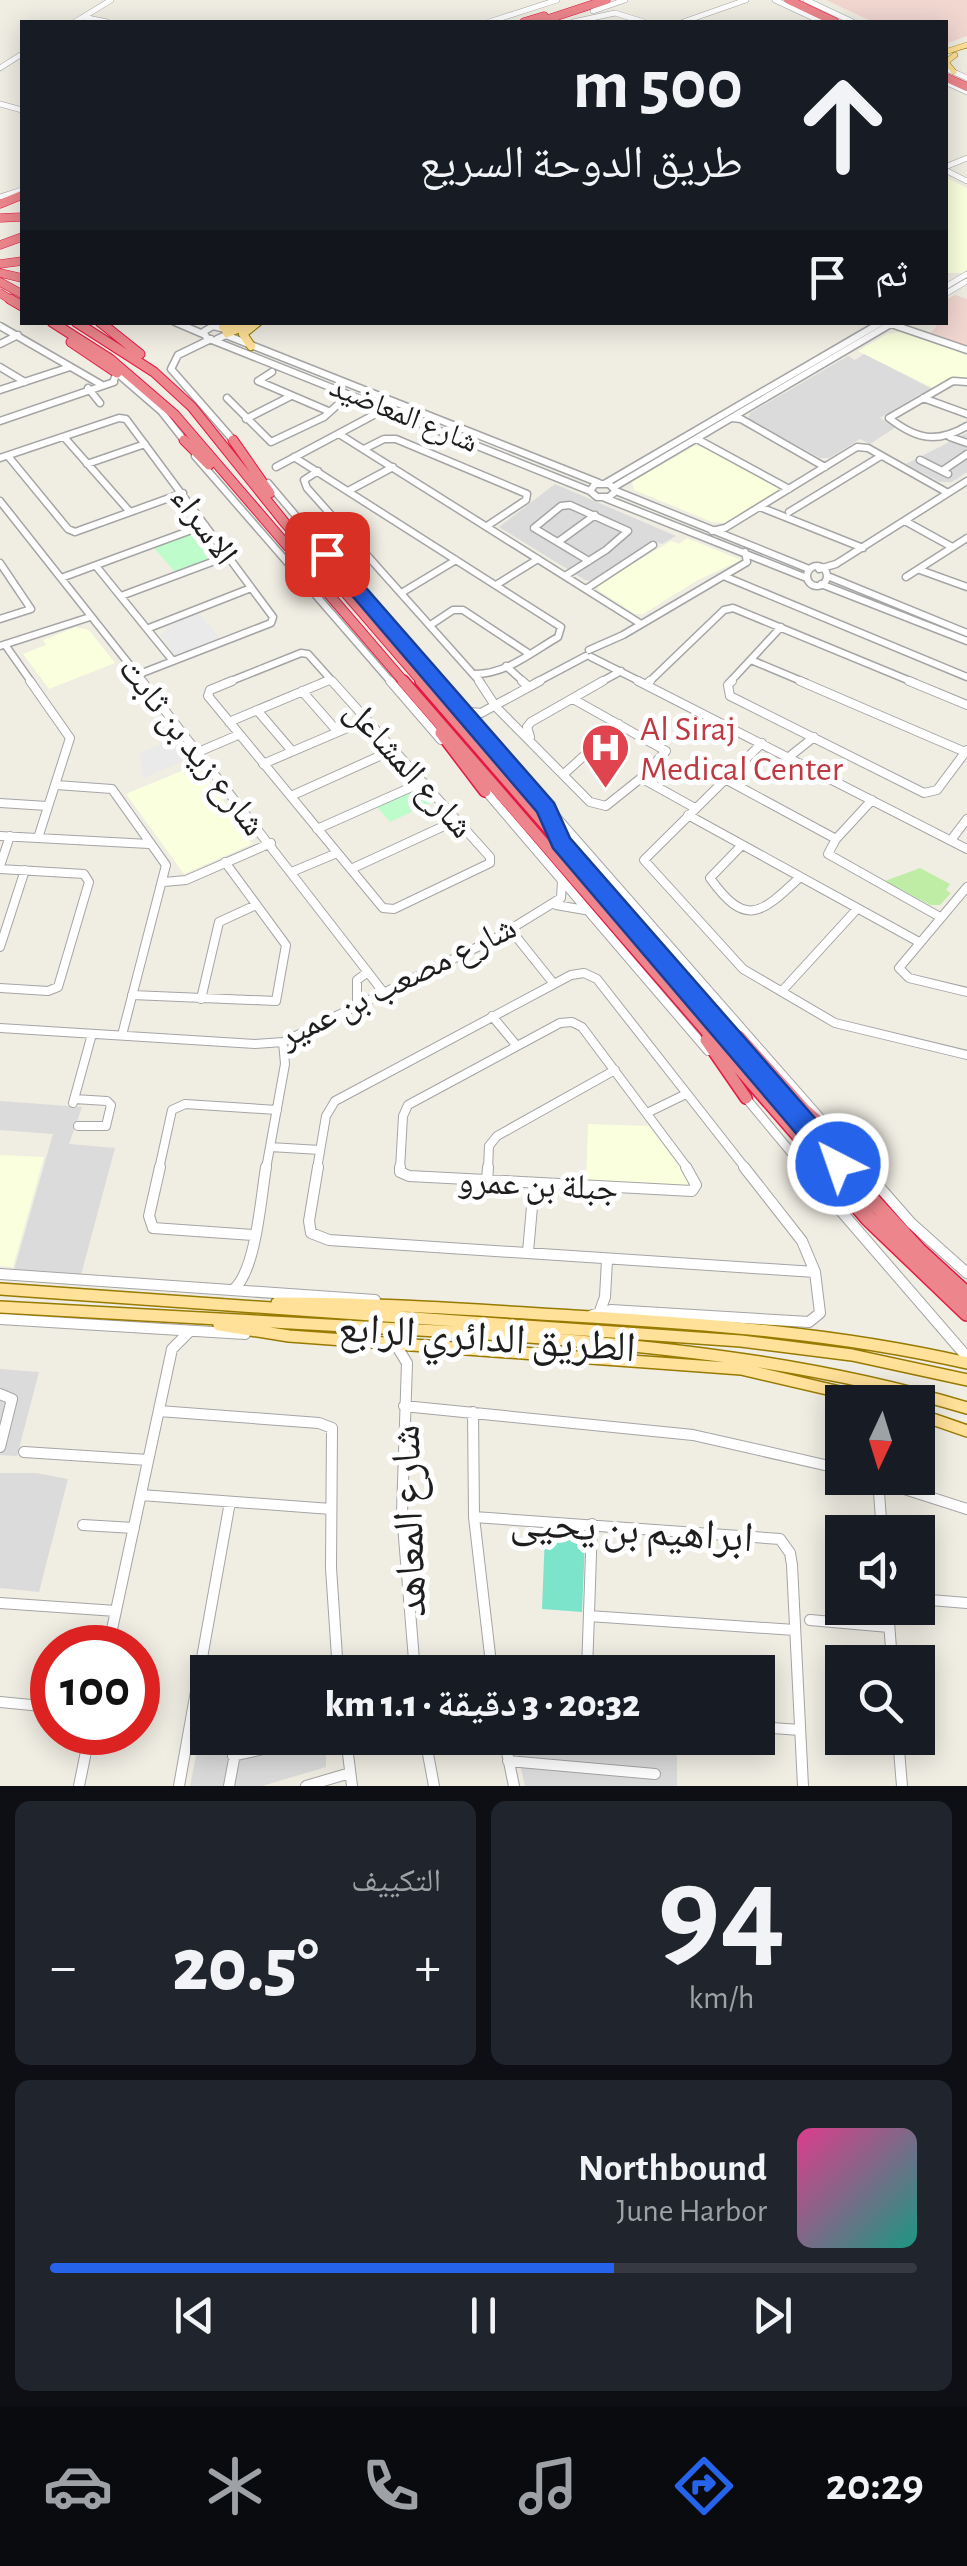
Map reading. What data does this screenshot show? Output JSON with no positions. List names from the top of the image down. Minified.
{"streets":{"main road":["الطريق الدائري الرابع"],"street":["شارع المعاضيد","الاسراء","شارع زيد بن ثابت","شارع المشاعل","شارع مصعب بن عمير","جبلة بن عمرو","شارع المعاهد","ابراهيم بن يحيى"]},"crossings":[["الاسراء","شارع زيد بن ثابت"],["شارع زيد بن ثابت","شارع مصعب بن عمير"]],"places":{"hospital":["Al Siraj Medical Center"]},"north":"bottom","page":{"turn":["500 m","طريق الدوحة السريع"],"then":"ثم","limit":"100","trip":"20:32 · 3 دقيقة · 1.1 km","tile":[["94","km/h"],"التكييف"],"heat":["−","20.5°","+"],"song":["Northbound","June Harbor"],"tabs":"20:29"}}
